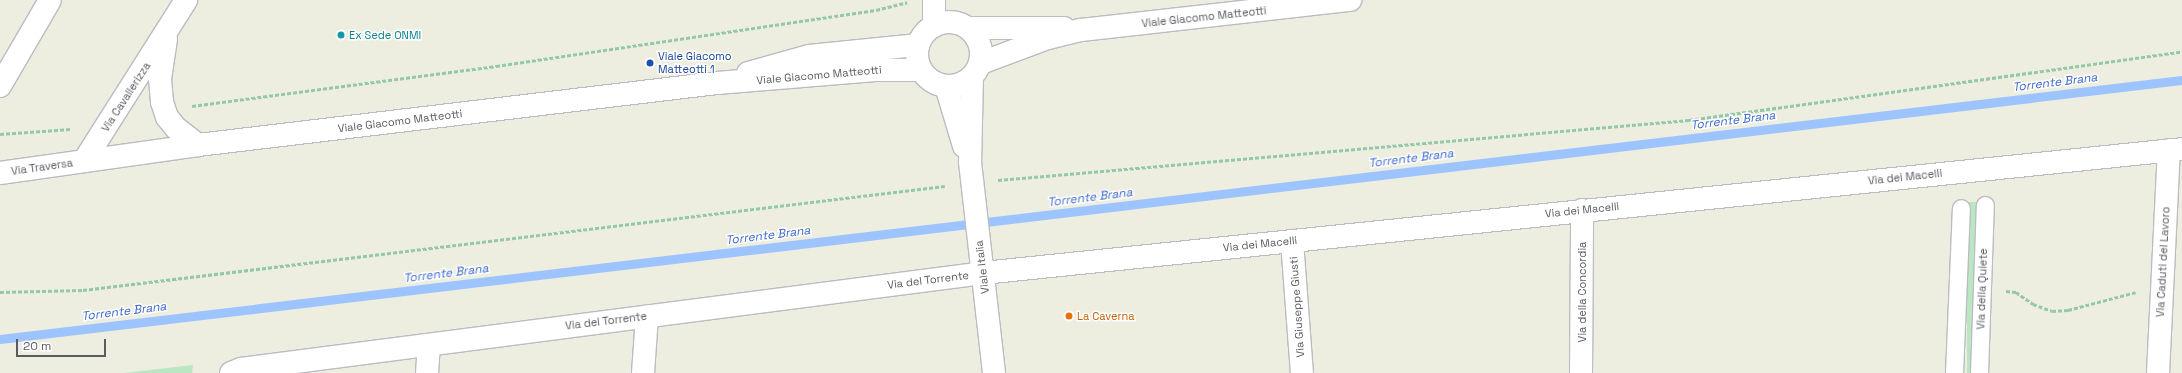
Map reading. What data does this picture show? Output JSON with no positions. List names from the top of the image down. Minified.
{"streets":{"street":["Viale Giacomo Matteotti","Via Cavallerizza","Via Traversa","Via dei Macelli","Via Caduti del Lavoro","Viale Italia","Via del Torrente","Via della Concordia","Via Giuseppe Giusti"],"lane":["Via della Quiete"]},"crossings":[["Viale Giacomo Matteotti","Via Cavallerizza"],["Viale Giacomo Matteotti","Via Traversa"],["Viale Giacomo Matteotti","Viale Italia"],["Via Cavallerizza","Via Traversa"],["Via dei Macelli","Via Caduti del Lavoro"],["Via dei Macelli","Viale Italia"],["Via dei Macelli","Via del Torrente"],["Via dei Macelli","Via della Concordia"],["Via dei Macelli","Via Giuseppe Giusti"],["Viale Italia","Via del Torrente"]],"water":["Torrente Brana"],"places":["Ex Sede ONMI","Viale Giacomo Matteotti 1","La Caverna"],"scale_bar":"20 m"}
